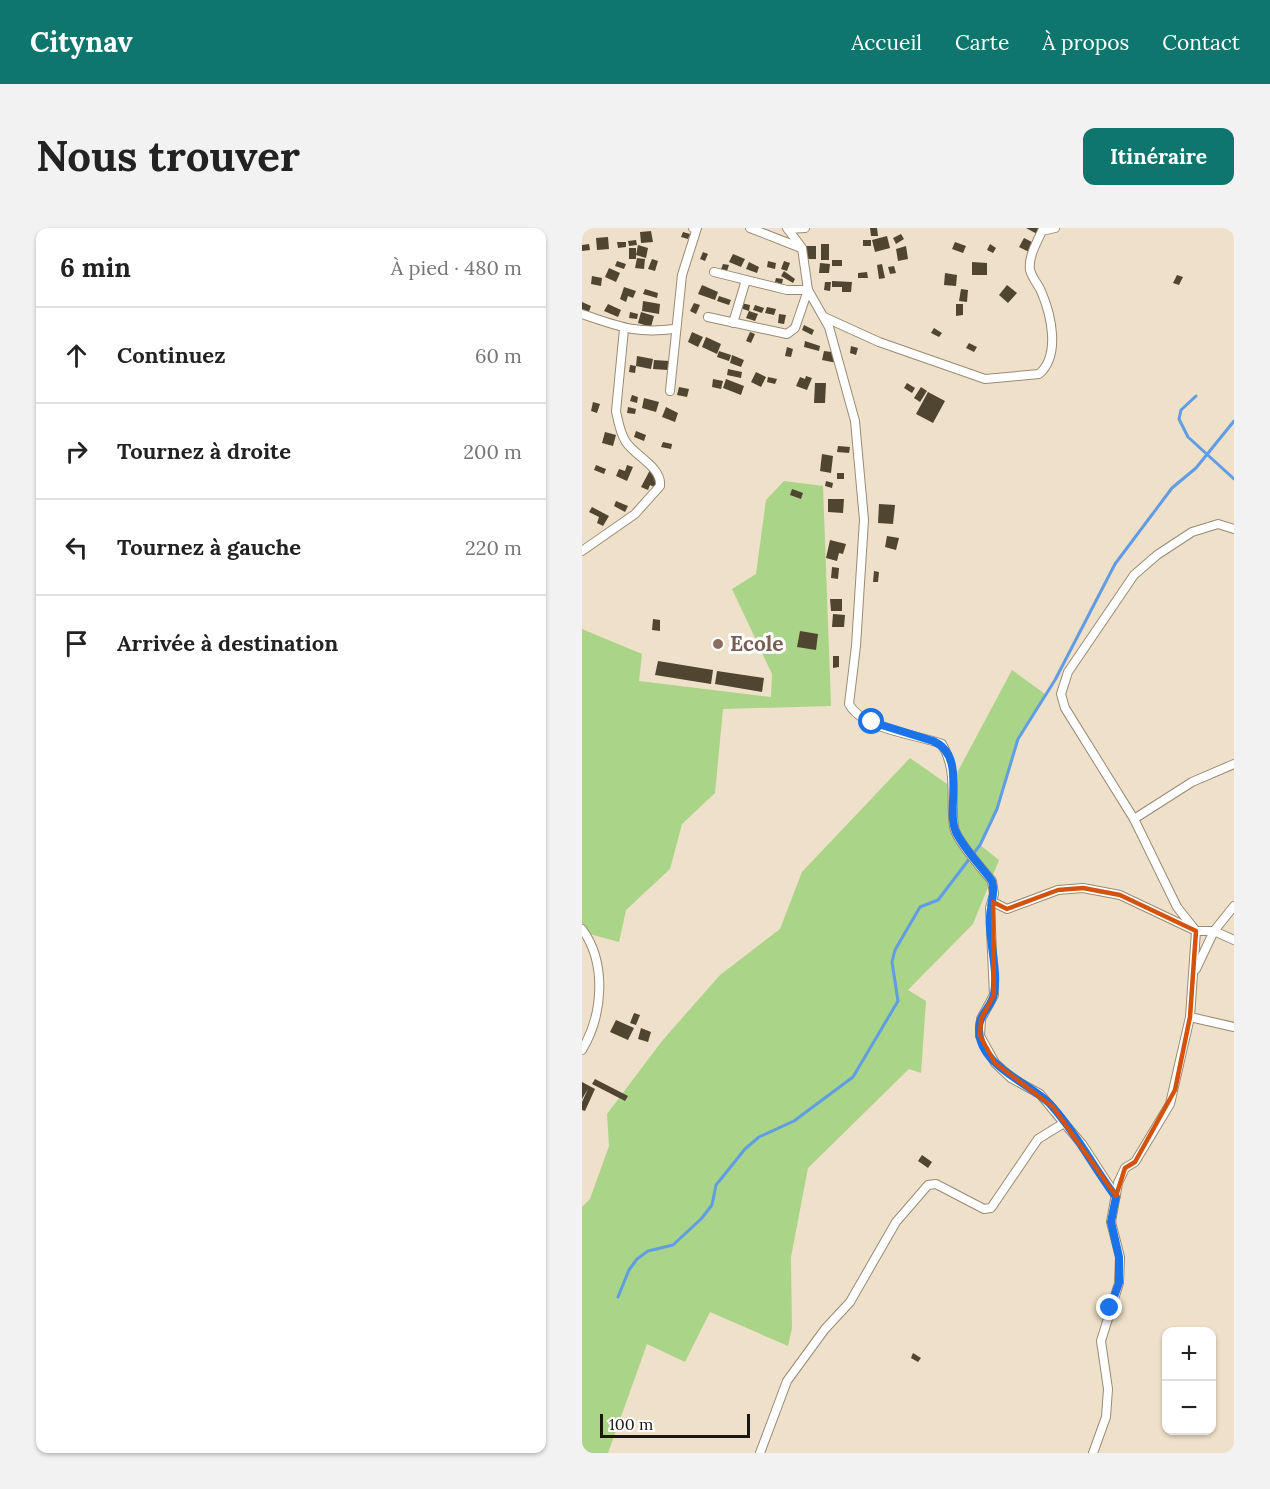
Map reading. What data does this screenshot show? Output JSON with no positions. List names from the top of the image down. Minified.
{"places":["Ecole"],"scale_bar":"100 m","page":{"header":"Citynav","nav":["Accueil","Carte","À propos","Contact"],"buttons":"Itinéraire","title":"Nous trouver","heading":["6 min","À pied · 480 m"],"list":[["Continuez","60 m"],["Tournez à droite","200 m"],["Tournez à gauche","220 m"],"Arrivée à destination"],"map_buttons":["+","−"],"scale":"100 m"}}
